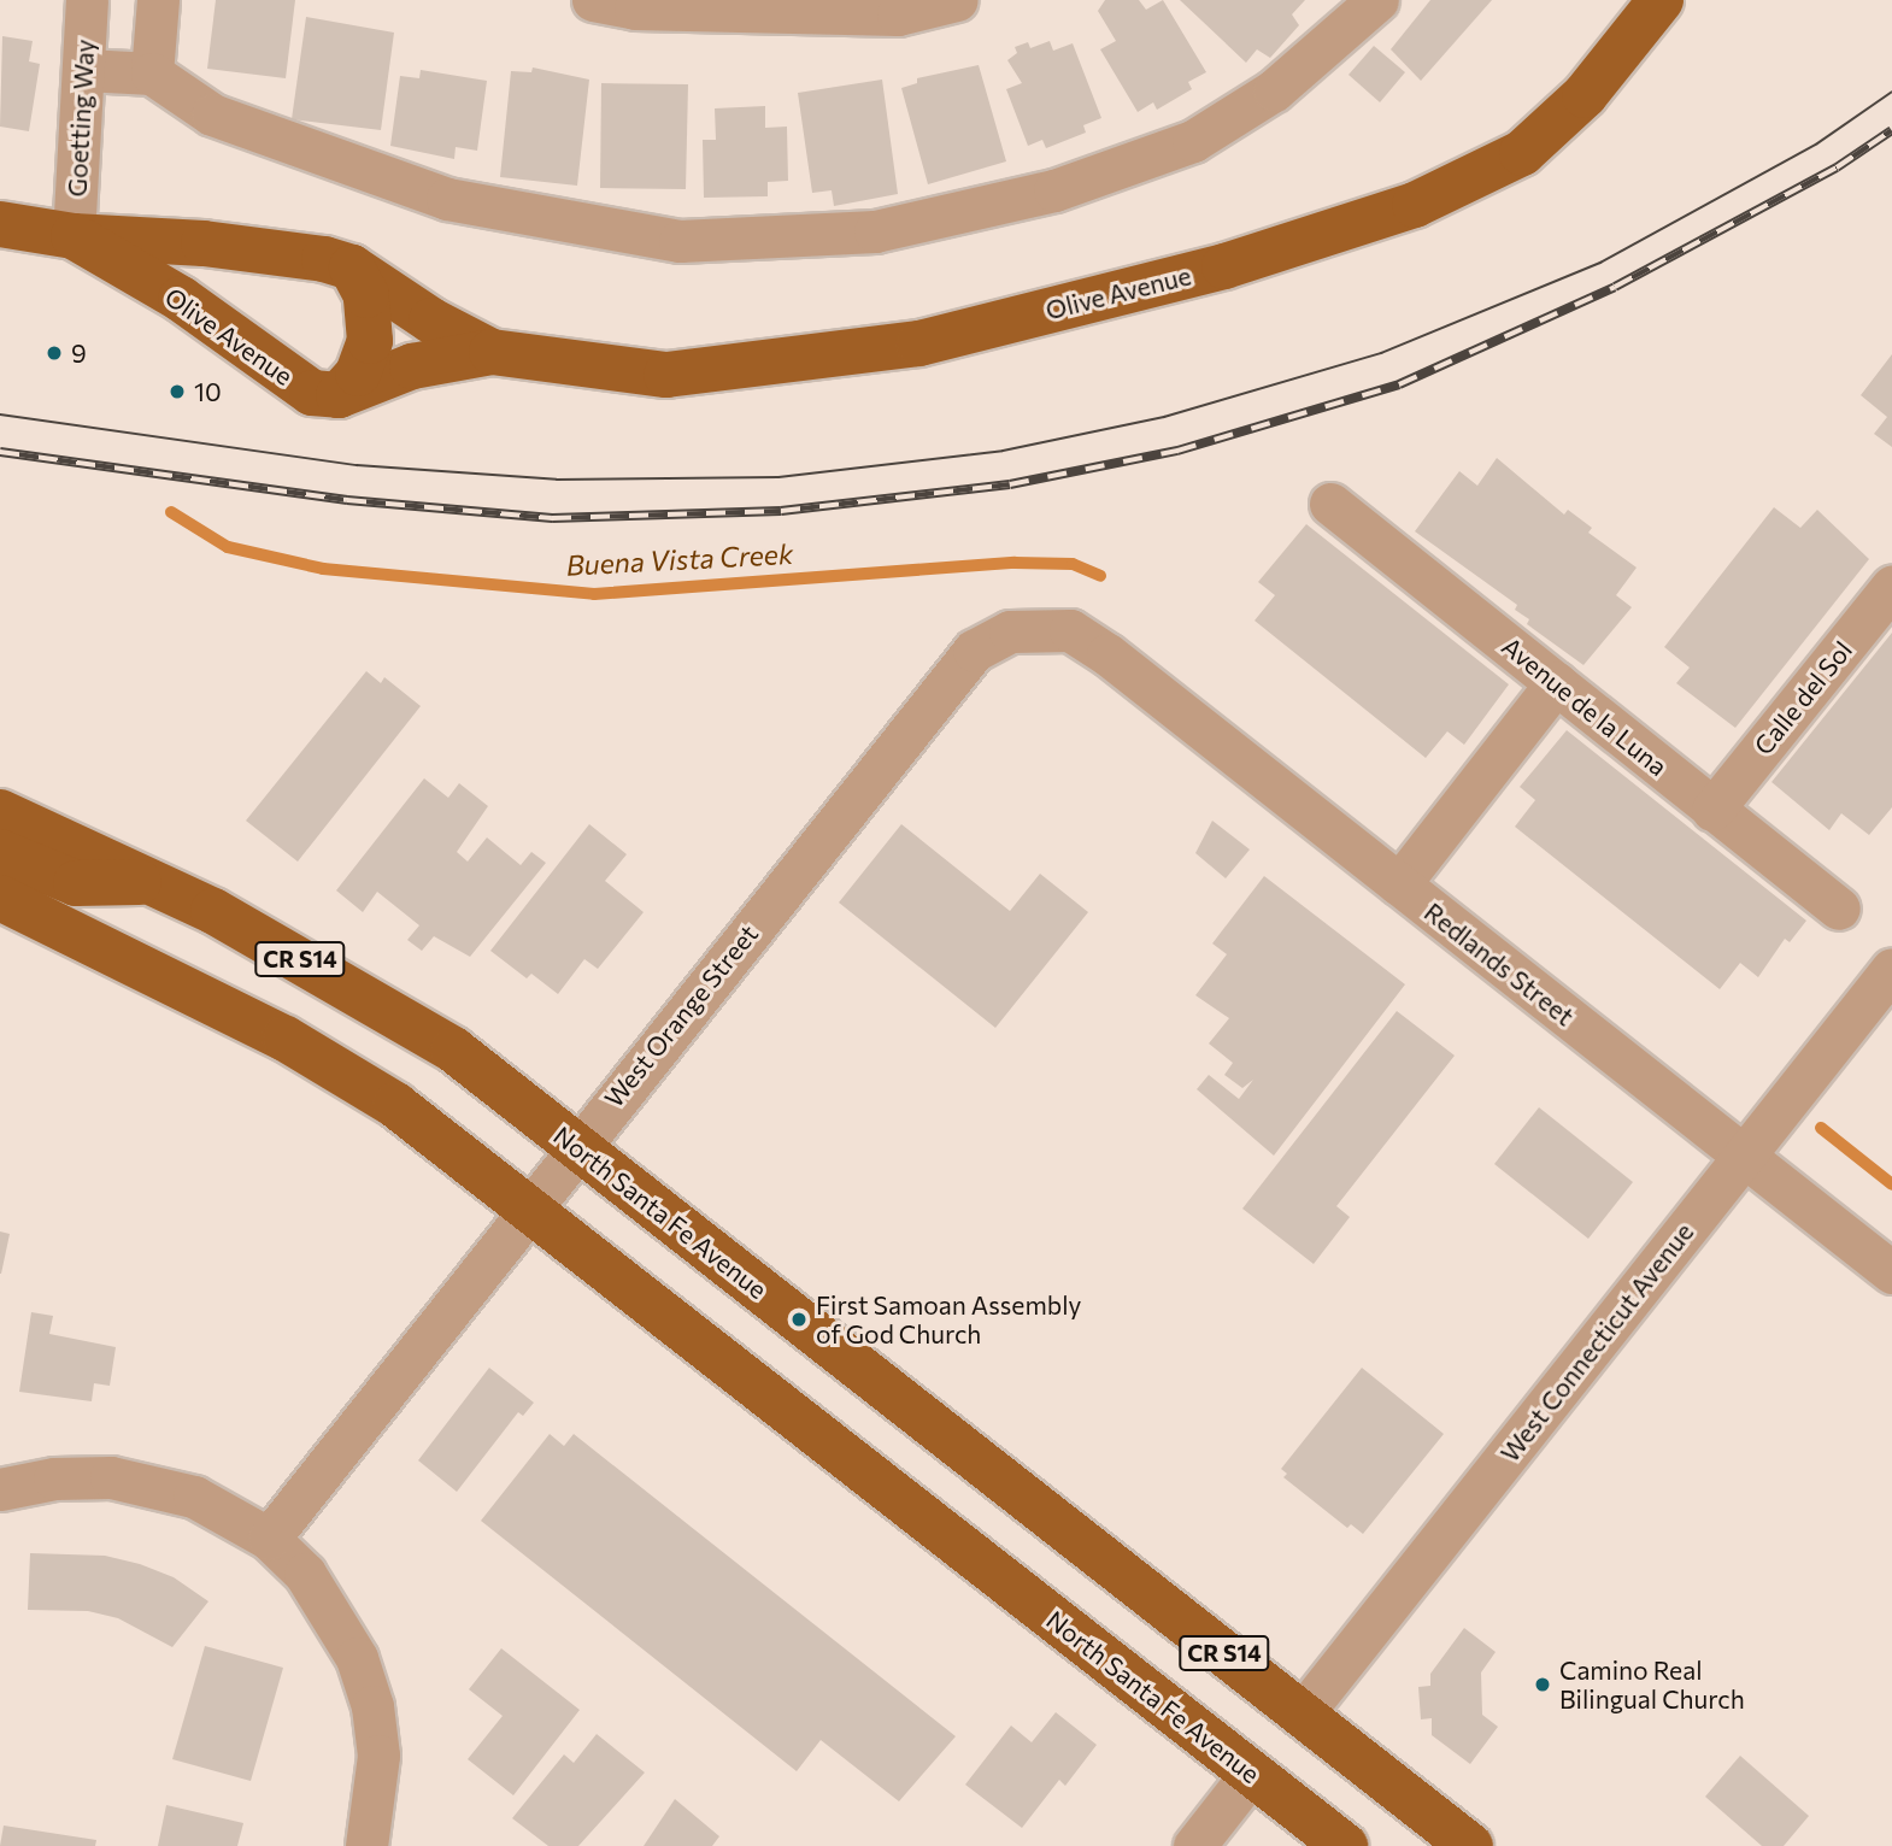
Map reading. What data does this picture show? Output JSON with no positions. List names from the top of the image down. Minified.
{"streets":{"main road":["Olive Avenue","CR S14","North Santa Fe Avenue"],"street":["Goetting Way","Calle del Sol","Avenue de la Luna","Redlands Street","West Orange Street","West Connecticut Avenue"]},"crossings":[["Goetting Way","Olive Avenue"],["Calle del Sol","Avenue de la Luna"],["Redlands Street","West Orange Street"],["Redlands Street","West Connecticut Avenue"],["West Orange Street","North Santa Fe Avenue"],["North Santa Fe Avenue","West Connecticut Avenue"]],"water":["Buena Vista Creek"],"places":["9","10","First Samoan Assembly of God Church","Camino Real Bilingual Church"]}
